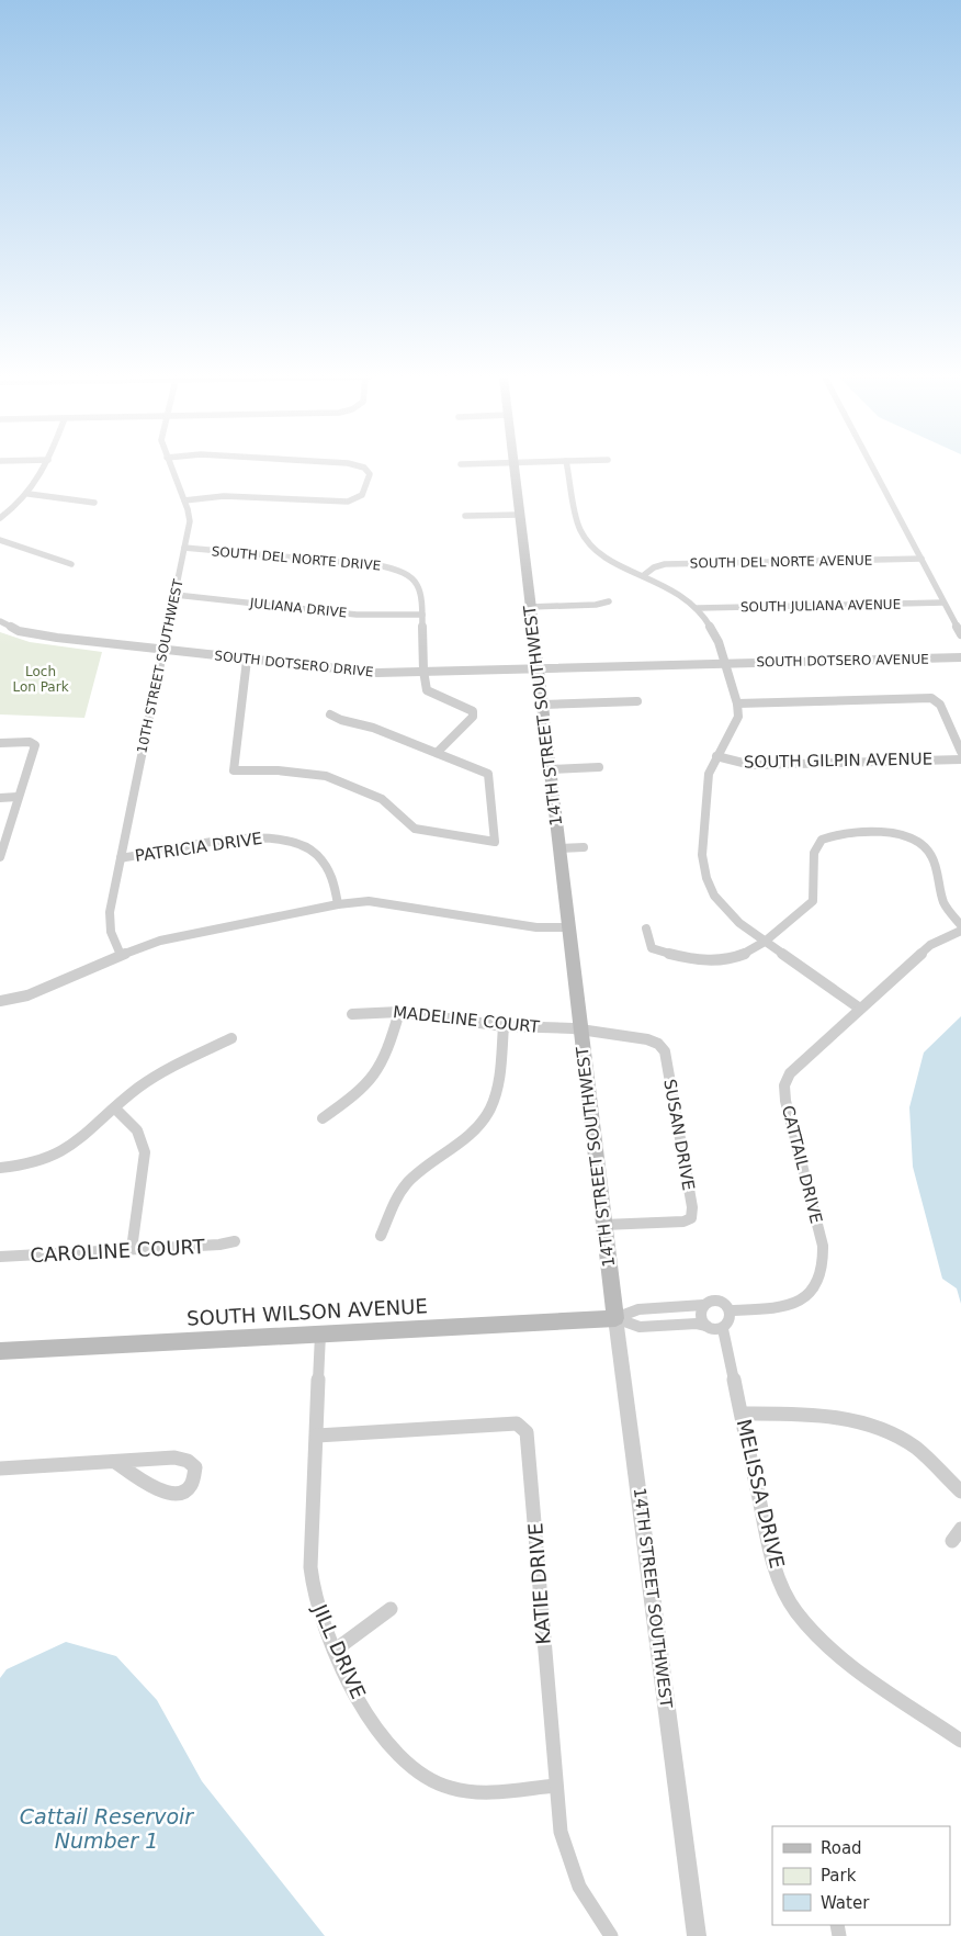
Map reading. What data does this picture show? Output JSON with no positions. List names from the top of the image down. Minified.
{"streets":{"main road":["14TH STREET SOUTHWEST","SOUTH WILSON AVENUE"],"street":["SOUTH DEL NORTE DRIVE","SOUTH DEL NORTE AVENUE","SOUTH JULIANA AVENUE","JULIANA DRIVE","SOUTH DOTSERO AVENUE","SOUTH DOTSERO DRIVE","10TH STREET SOUTHWEST","SOUTH GILPIN AVENUE","PATRICIA DRIVE","MADELINE COURT","SUSAN DRIVE","CATTAIL DRIVE","CAROLINE COURT","MELISSA DRIVE","KATIE DRIVE","JILL DRIVE"]},"crossings":[["SOUTH DEL NORTE DRIVE","JULIANA DRIVE"],["SOUTH DEL NORTE DRIVE","SOUTH DOTSERO DRIVE"],["SOUTH DEL NORTE DRIVE","10TH STREET SOUTHWEST"],["JULIANA DRIVE","10TH STREET SOUTHWEST"],["SOUTH DOTSERO AVENUE","SOUTH DOTSERO DRIVE"],["SOUTH DOTSERO DRIVE","10TH STREET SOUTHWEST"],["SOUTH DOTSERO DRIVE","14TH STREET SOUTHWEST"],["10TH STREET SOUTHWEST","PATRICIA DRIVE"],["14TH STREET SOUTHWEST","MADELINE COURT"],["14TH STREET SOUTHWEST","SUSAN DRIVE"],["14TH STREET SOUTHWEST","SOUTH WILSON AVENUE"],["MADELINE COURT","SUSAN DRIVE"],["CATTAIL DRIVE","SOUTH WILSON AVENUE"],["CATTAIL DRIVE","MELISSA DRIVE"],["SOUTH WILSON AVENUE","MELISSA DRIVE"],["SOUTH WILSON AVENUE","JILL DRIVE"],["KATIE DRIVE","JILL DRIVE"]],"water":["Cattail Reservoir Number 1"],"parks":["Loch Lon Park"],"legend":["Road","Park","Water"]}
